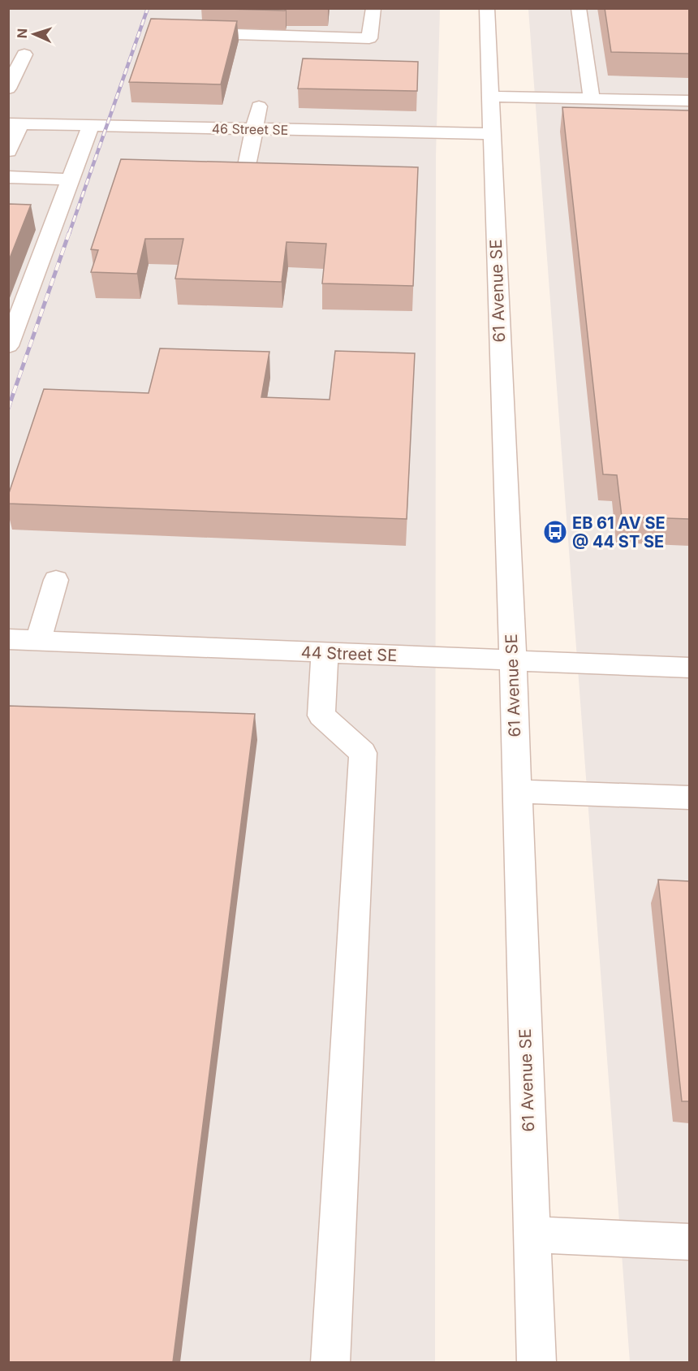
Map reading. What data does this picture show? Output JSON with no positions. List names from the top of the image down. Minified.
{"streets":{"street":["46 Street SE","61 Avenue SE","44 Street SE"]},"crossings":[["46 Street SE","61 Avenue SE"],["61 Avenue SE","44 Street SE"]],"places":{"bus stop":["EB 61 AV SE @ 44 ST SE"]},"north":"left"}
